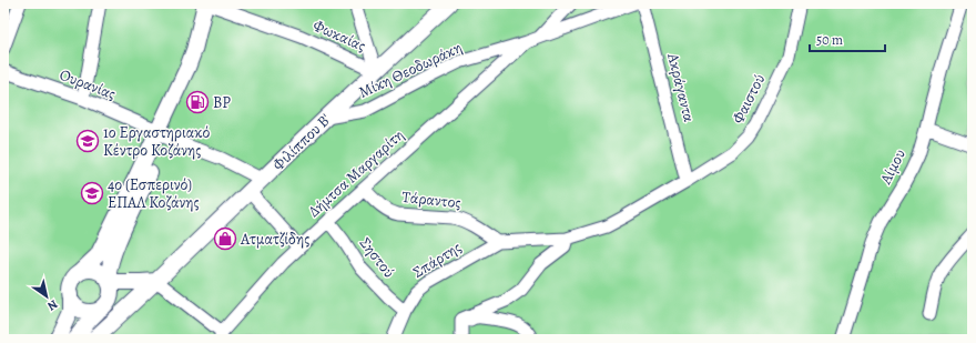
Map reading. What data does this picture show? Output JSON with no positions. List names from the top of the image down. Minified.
{"streets":{"main road":["Φιλίππου Β'"],"street":["Φωκαίας","Μίκη Θεοδωράκη","Ουρανίας","Ακράγαντα","Φαιστού","Αίμου","Δήμτσα Μαργαρίτη","Τάραντος","Σηστού","Σπάρτης"]},"crossings":[["Φωκαίας","Φιλίππου Β'"],["Μίκη Θεοδωράκη","Φιλίππου Β'"],["Μίκη Θεοδωράκη","Δήμτσα Μαργαρίτη"],["Ουρανίας","Φιλίππου Β'"],["Ακράγαντα","Φαιστού"],["Φαιστού","Τάραντος"],["Φαιστού","Σπάρτης"],["Δήμτσα Μαργαρίτη","Τάραντος"],["Δήμτσα Μαργαρίτη","Σηστού"],["Τάραντος","Σπάρτης"],["Σηστού","Σπάρτης"]],"places":{"fuel station":["BP"],"school or university":["1ο Εργαστηριακό Κέντρο Κοζάνης","4ο (Εσπερινό) ΕΠΑΛ Κοζάνης"],"shop":["Ατματζίδης"]},"scale_bar":"50 m","north":"bottom right"}
